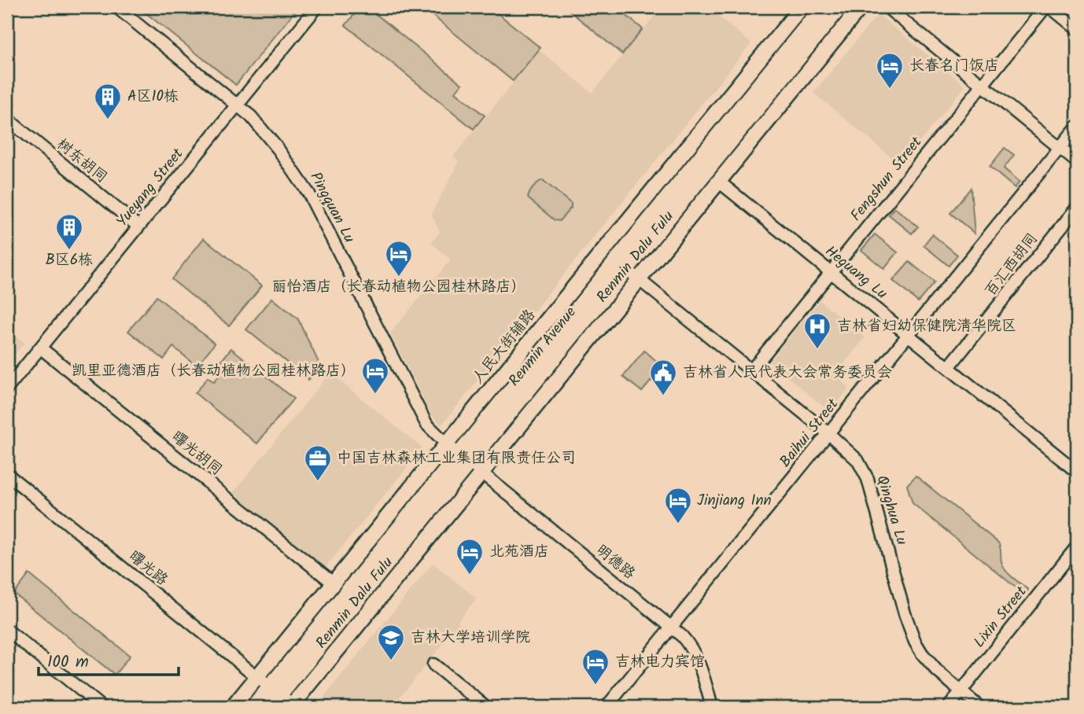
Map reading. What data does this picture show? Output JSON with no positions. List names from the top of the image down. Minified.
{"streets":{"main road":["Renmin Dalu Fulu","人民大街辅路","Renmin Avenue"],"street":["树东胡同","Fengshun Street","Yueyang Street","Pingquan Lu","百汇西胡同","Heguang Lu","Baihui Street","曙光胡同","Qinghua Lu","明德路","曙光路","Lixin Street"]},"crossings":[["树东胡同","Yueyang Street"],["Fengshun Street","Heguang Lu"],["Fengshun Street","Qinghua Lu"],["Yueyang Street","Pingquan Lu"],["Yueyang Street","曙光胡同"],["Pingquan Lu","人民大街辅路"],["Pingquan Lu","Renmin Avenue"],["Pingquan Lu","明德路"],["Renmin Dalu Fulu","Heguang Lu"],["Renmin Dalu Fulu","Qinghua Lu"],["Renmin Dalu Fulu","明德路"],["Renmin Dalu Fulu","曙光路"],["百汇西胡同","Heguang Lu"],["Heguang Lu","Baihui Street"],["人民大街辅路","曙光胡同"],["人民大街辅路","曙光路"],["Renmin Avenue","Qinghua Lu"],["Renmin Avenue","明德路"],["Renmin Avenue","曙光路"],["Baihui Street","Qinghua Lu"],["Baihui Street","明德路"],["Qinghua Lu","Lixin Street"]],"places":{"hotel":["长春名门饭店","丽怡酒店（长春动植物公园桂林路店）","凯里亚德酒店（长春动植物公园桂林路店）","Jinjiang Inn","北苑酒店","吉林电力宾馆"],"building":["A区10栋","B区6栋"],"hospital":["吉林省妇幼保健院清华院区"],"public building":["吉林省人民代表大会常务委员会"],"office":["中国吉林森林工业集团有限责任公司"],"school or university":["吉林大学培训学院"]},"scale_bar":"100 m"}
